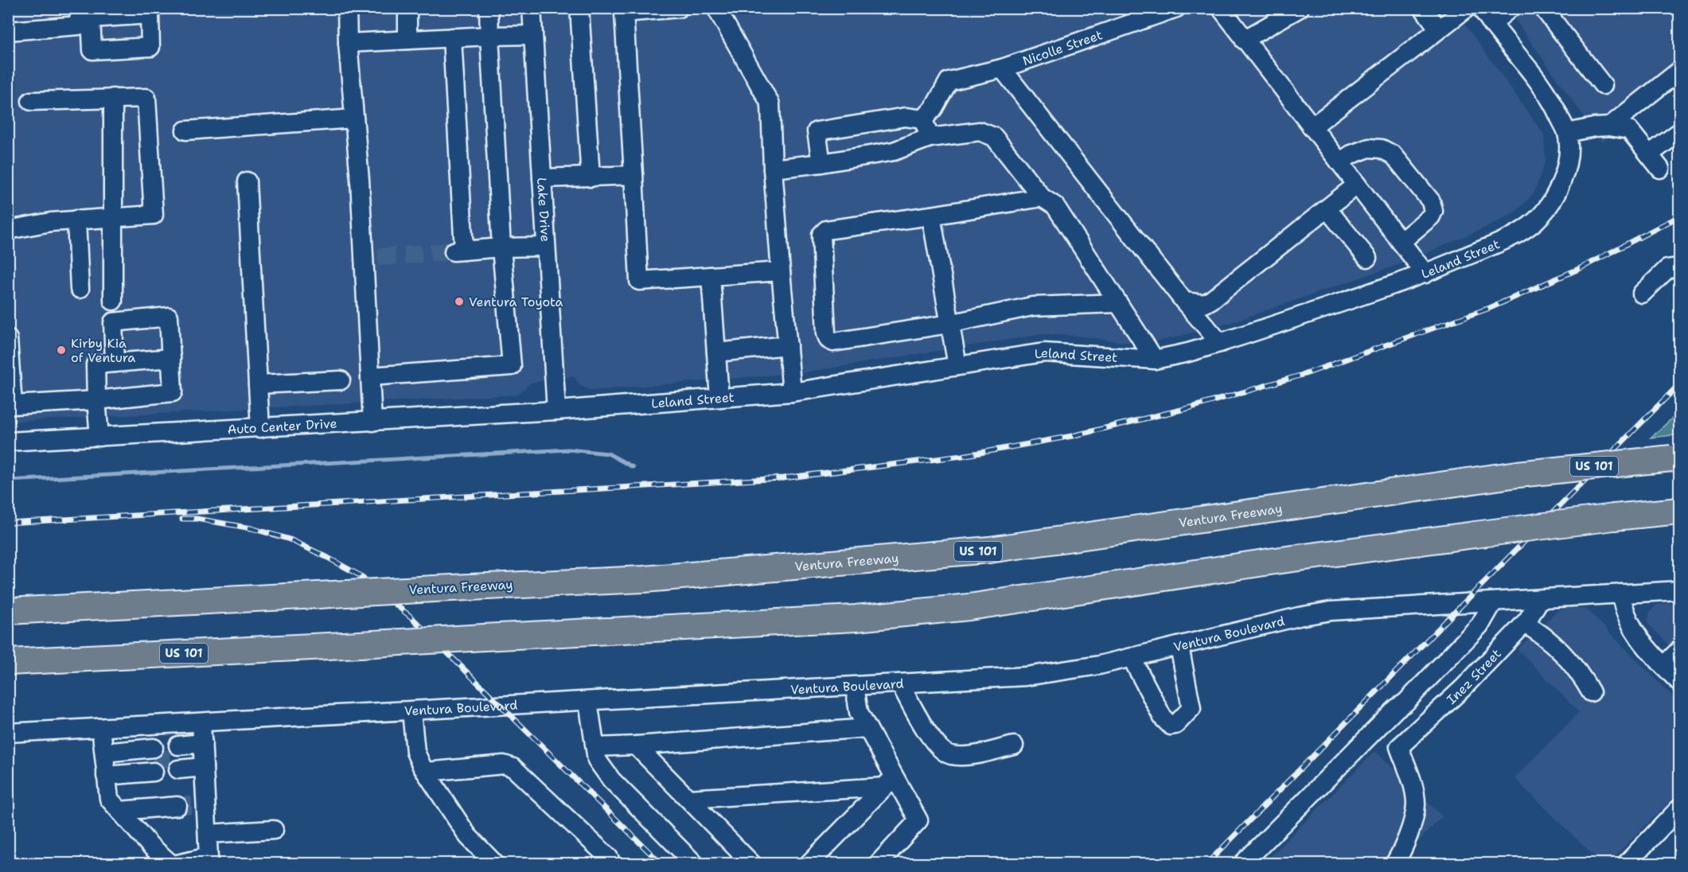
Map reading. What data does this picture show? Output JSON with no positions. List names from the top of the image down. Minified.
{"streets":{"highway":["US 101","Ventura Freeway"],"street":["Nicolle Street","Lake Drive","Leland Street","Auto Center Drive","Ventura Boulevard","Inez Street"]},"crossings":[["Lake Drive","Leland Street"],["Lake Drive","Auto Center Drive"],["Leland Street","Auto Center Drive"],["Ventura Boulevard","Inez Street"]],"places":["Ventura Toyota","Kirby Kia of Ventura"]}
